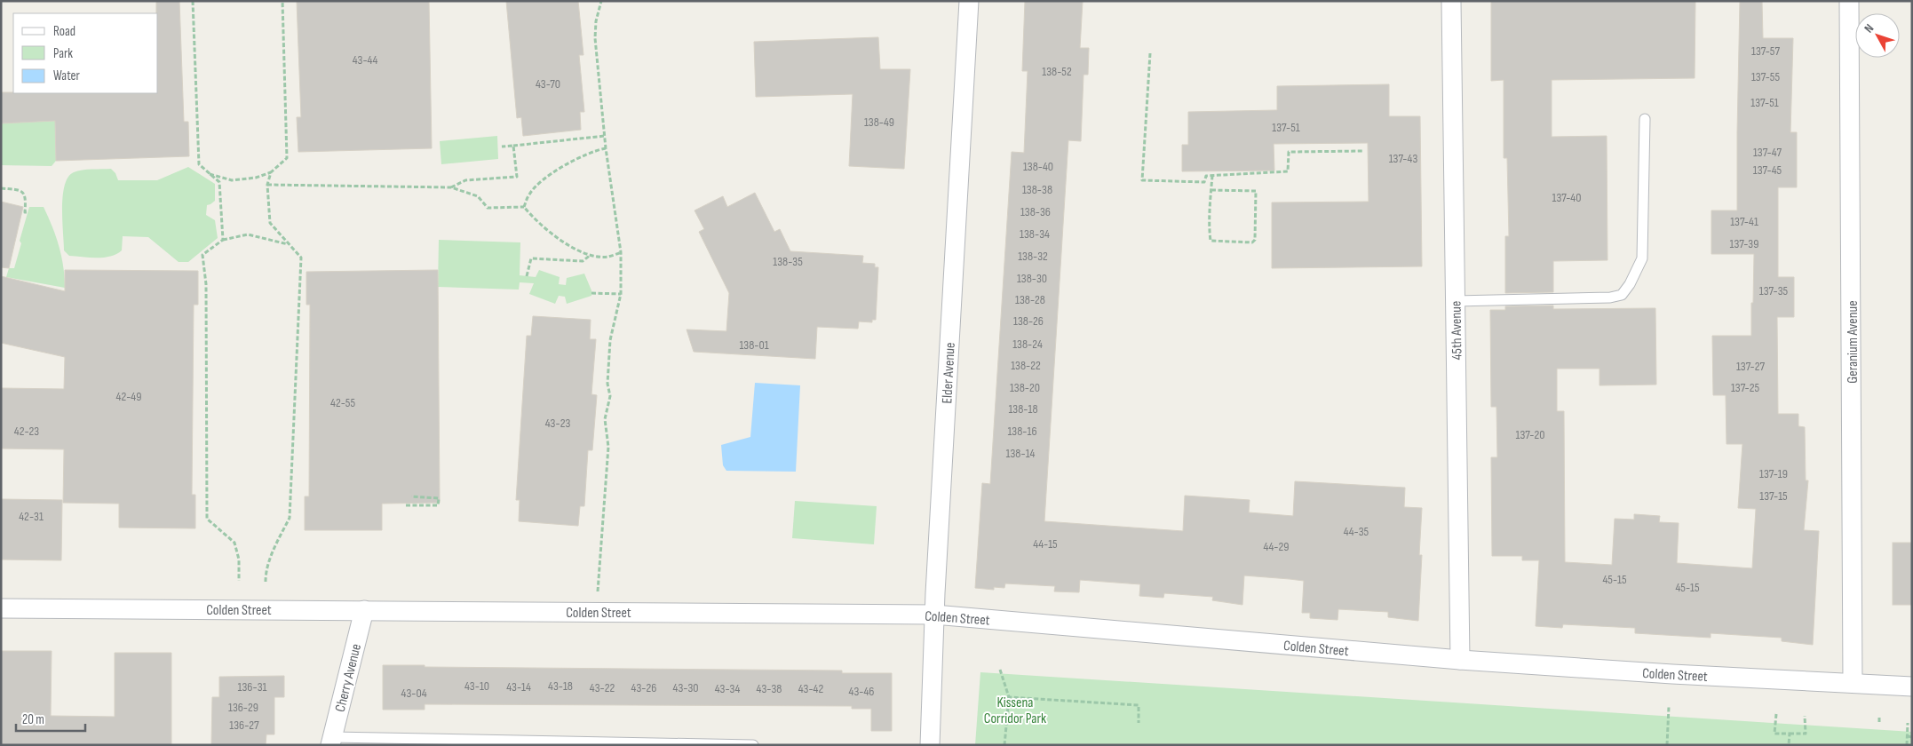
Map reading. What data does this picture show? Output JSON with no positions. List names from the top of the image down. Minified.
{"streets":{"street":["45th Avenue","Geranium Avenue","Elder Avenue","Colden Street","Cherry Avenue"]},"crossings":[["45th Avenue","Colden Street"],["Geranium Avenue","Colden Street"],["Elder Avenue","Colden Street"],["Colden Street","Cherry Avenue"]],"parks":["Kissena Corridor Park"],"house_numbers":["137-57","43-44","138-52","137-55","43-70","137-51","138-49","137-51","137-47","137-43","138-40","137-45","138-38","137-40","138-36","137-41","138-34","137-39","138-32","138-35","138-30","137-35","138-28","138-26","138-24","138-01","138-22","137-27","138-20","137-25","42-49","42-55","138-18","43-23","42-23","138-16","137-20","138-14","137-19","137-15","42-31","44-35","44-15","44-29","45-15","45-15","43-10","43-18","136-31","43-14","43-22","43-26","43-30","43-34","43-38","43-42","43-46","43-04","136-29","136-27"],"legend":["Road","Park","Water"],"scale_bar":"20 m","north":"top left"}
